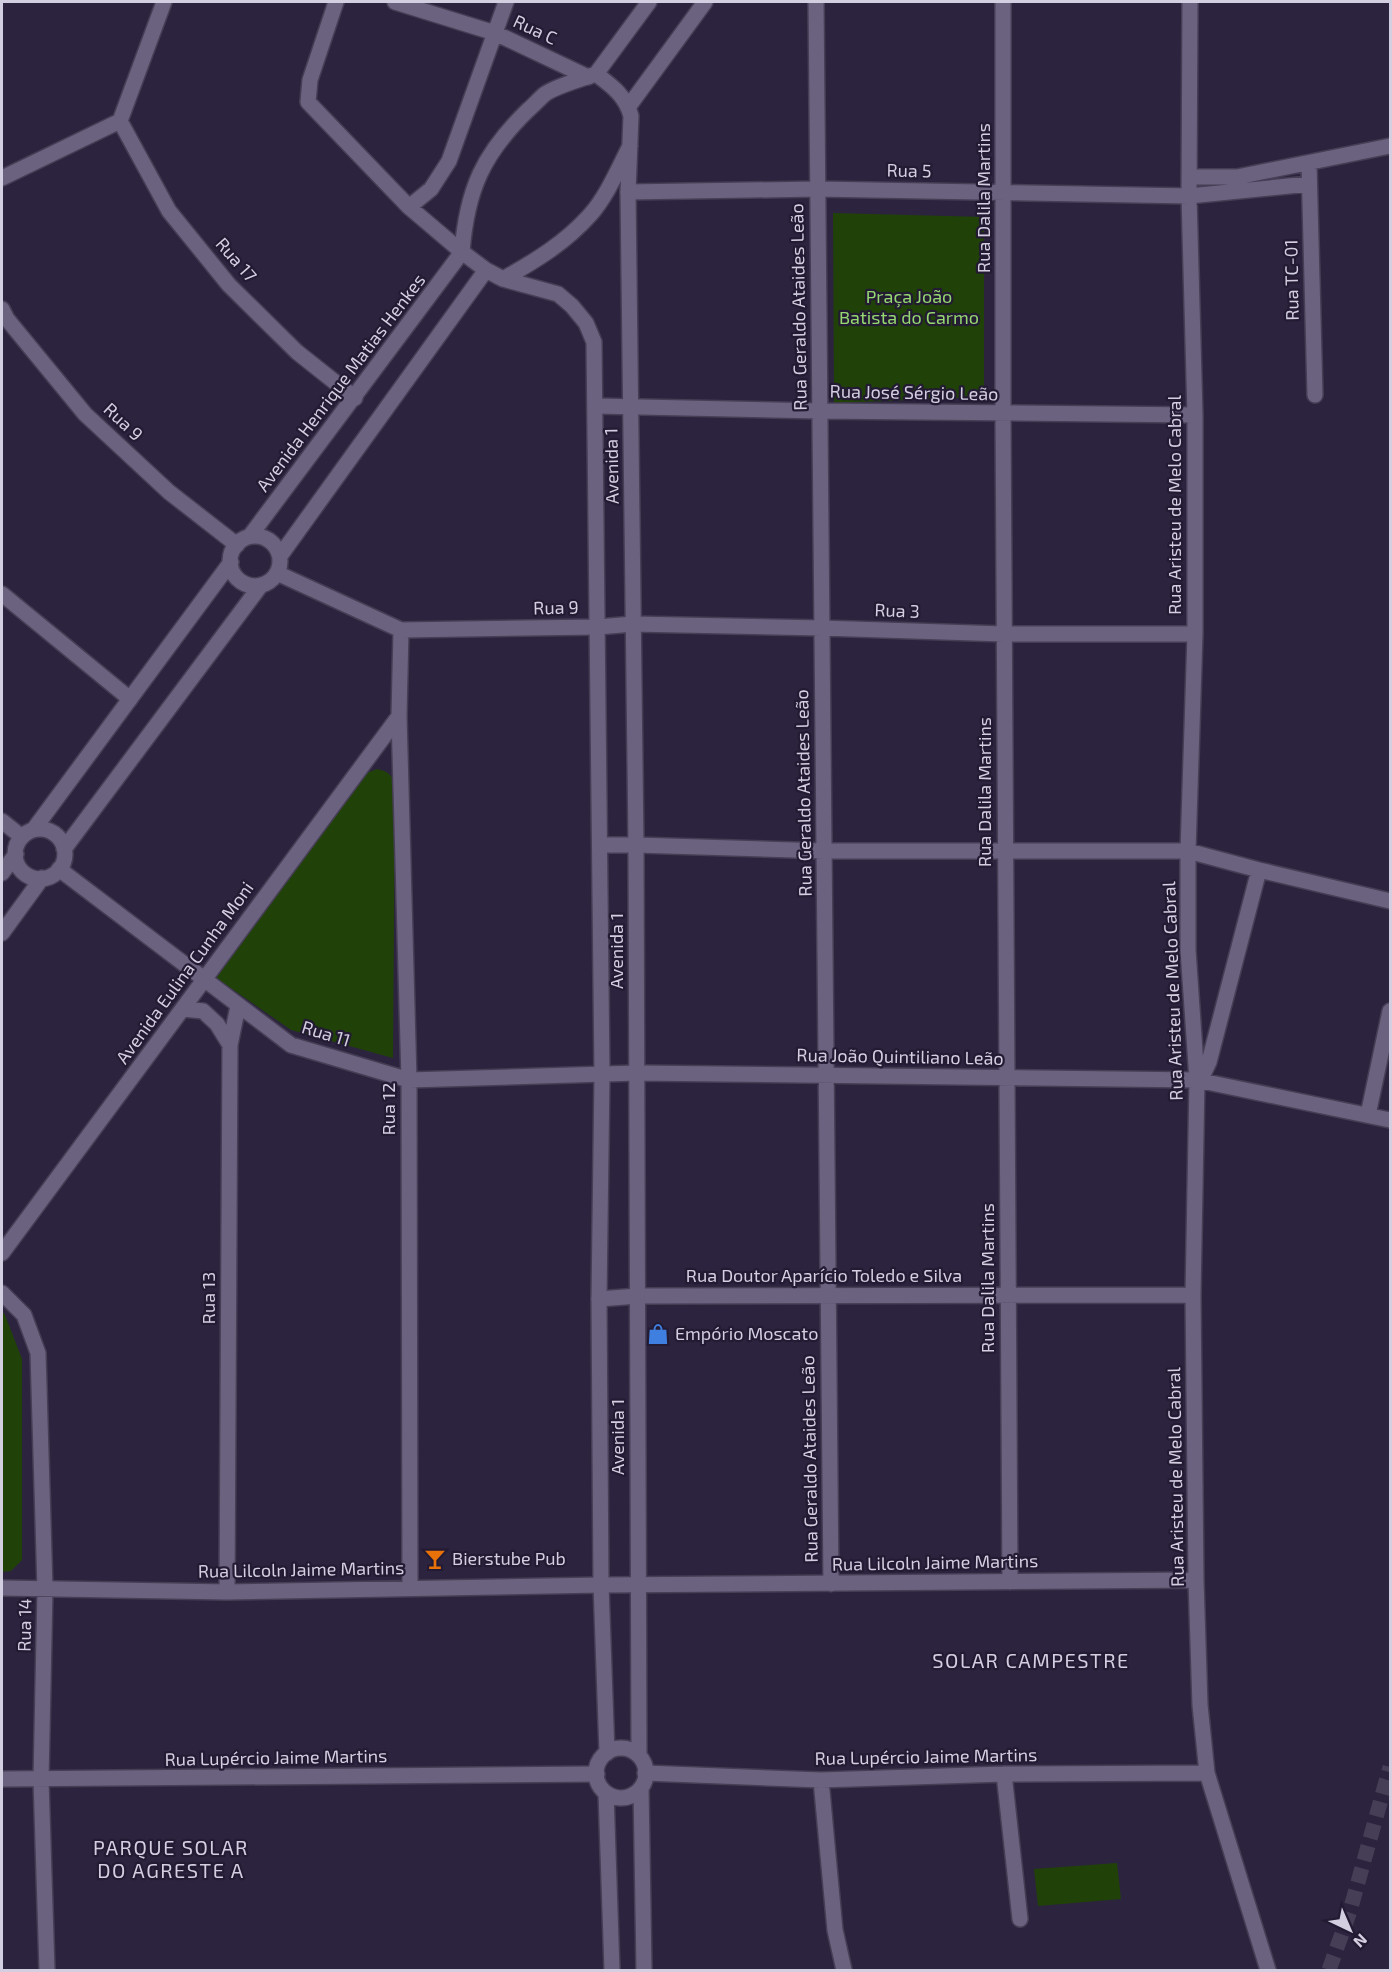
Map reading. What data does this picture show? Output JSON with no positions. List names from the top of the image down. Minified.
{"streets":{"street":["Rua C","Rua 5","Rua Dalila Martins","Rua 17","Rua TC-01","Rua Geraldo Ataides Leão","Avenida Henrique Matias Henkes","Rua José Sérgio Leão","Rua 9","Avenida 1","Rua Aristeu de Melo Cabral","Rua 3","Avenida Eulina Cunha Moni","Rua 11","Rua João Quintiliano Leão","Rua 12","Rua Doutor Aparício Toledo e Silva","Rua 13","Rua Lilcoln Jaime Martins","Rua 14","Rua Lupércio Jaime Martins"]},"crossings":[["Rua C","Avenida 1"],["Rua 5","Rua Dalila Martins"],["Rua 5","Rua TC-01"],["Rua 5","Rua Geraldo Ataides Leão"],["Rua 5","Avenida 1"],["Rua 5","Rua Aristeu de Melo Cabral"],["Rua Dalila Martins","Rua José Sérgio Leão"],["Rua Dalila Martins","Rua 3"],["Rua Dalila Martins","Rua João Quintiliano Leão"],["Rua Dalila Martins","Rua Doutor Aparício Toledo e Silva"],["Rua Dalila Martins","Rua Lilcoln Jaime Martins"],["Rua 17","Avenida Henrique Matias Henkes"],["Rua Geraldo Ataides Leão","Rua José Sérgio Leão"],["Rua Geraldo Ataides Leão","Rua 3"],["Rua Geraldo Ataides Leão","Rua João Quintiliano Leão"],["Rua Geraldo Ataides Leão","Rua Doutor Aparício Toledo e Silva"],["Rua Geraldo Ataides Leão","Rua Lilcoln Jaime Martins"],["Avenida Henrique Matias Henkes","Rua 9"],["Avenida Henrique Matias Henkes","Avenida 1"],["Rua José Sérgio Leão","Avenida 1"],["Rua José Sérgio Leão","Rua Aristeu de Melo Cabral"],["Rua 9","Avenida 1"],["Rua 9","Rua 3"],["Rua 9","Rua 12"],["Avenida 1","Rua 3"],["Avenida 1","Rua 11"],["Avenida 1","Rua João Quintiliano Leão"],["Avenida 1","Rua Doutor Aparício Toledo e Silva"],["Avenida 1","Rua Lilcoln Jaime Martins"],["Avenida 1","Rua Lupércio Jaime Martins"],["Rua Aristeu de Melo Cabral","Rua 3"],["Rua Aristeu de Melo Cabral","Rua João Quintiliano Leão"],["Rua Aristeu de Melo Cabral","Rua Doutor Aparício Toledo e Silva"],["Rua Aristeu de Melo Cabral","Rua Lilcoln Jaime Martins"],["Rua Aristeu de Melo Cabral","Rua Lupércio Jaime Martins"],["Avenida Eulina Cunha Moni","Rua 11"],["Avenida Eulina Cunha Moni","Rua 12"],["Rua 11","Rua João Quintiliano Leão"],["Rua 11","Rua 12"],["Rua 11","Rua 13"],["Rua 12","Rua Lilcoln Jaime Martins"],["Rua 13","Rua Lilcoln Jaime Martins"],["Rua Lilcoln Jaime Martins","Rua 14"],["Rua 14","Rua Lupércio Jaime Martins"]],"districts":["SOLAR CAMPESTRE","PARQUE SOLAR DO AGRESTE A"],"parks":["Praça João Batista do Carmo"],"places":{"shop":["Empório Moscato"],"bar":["Bierstube Pub"]},"north":"bottom right"}
